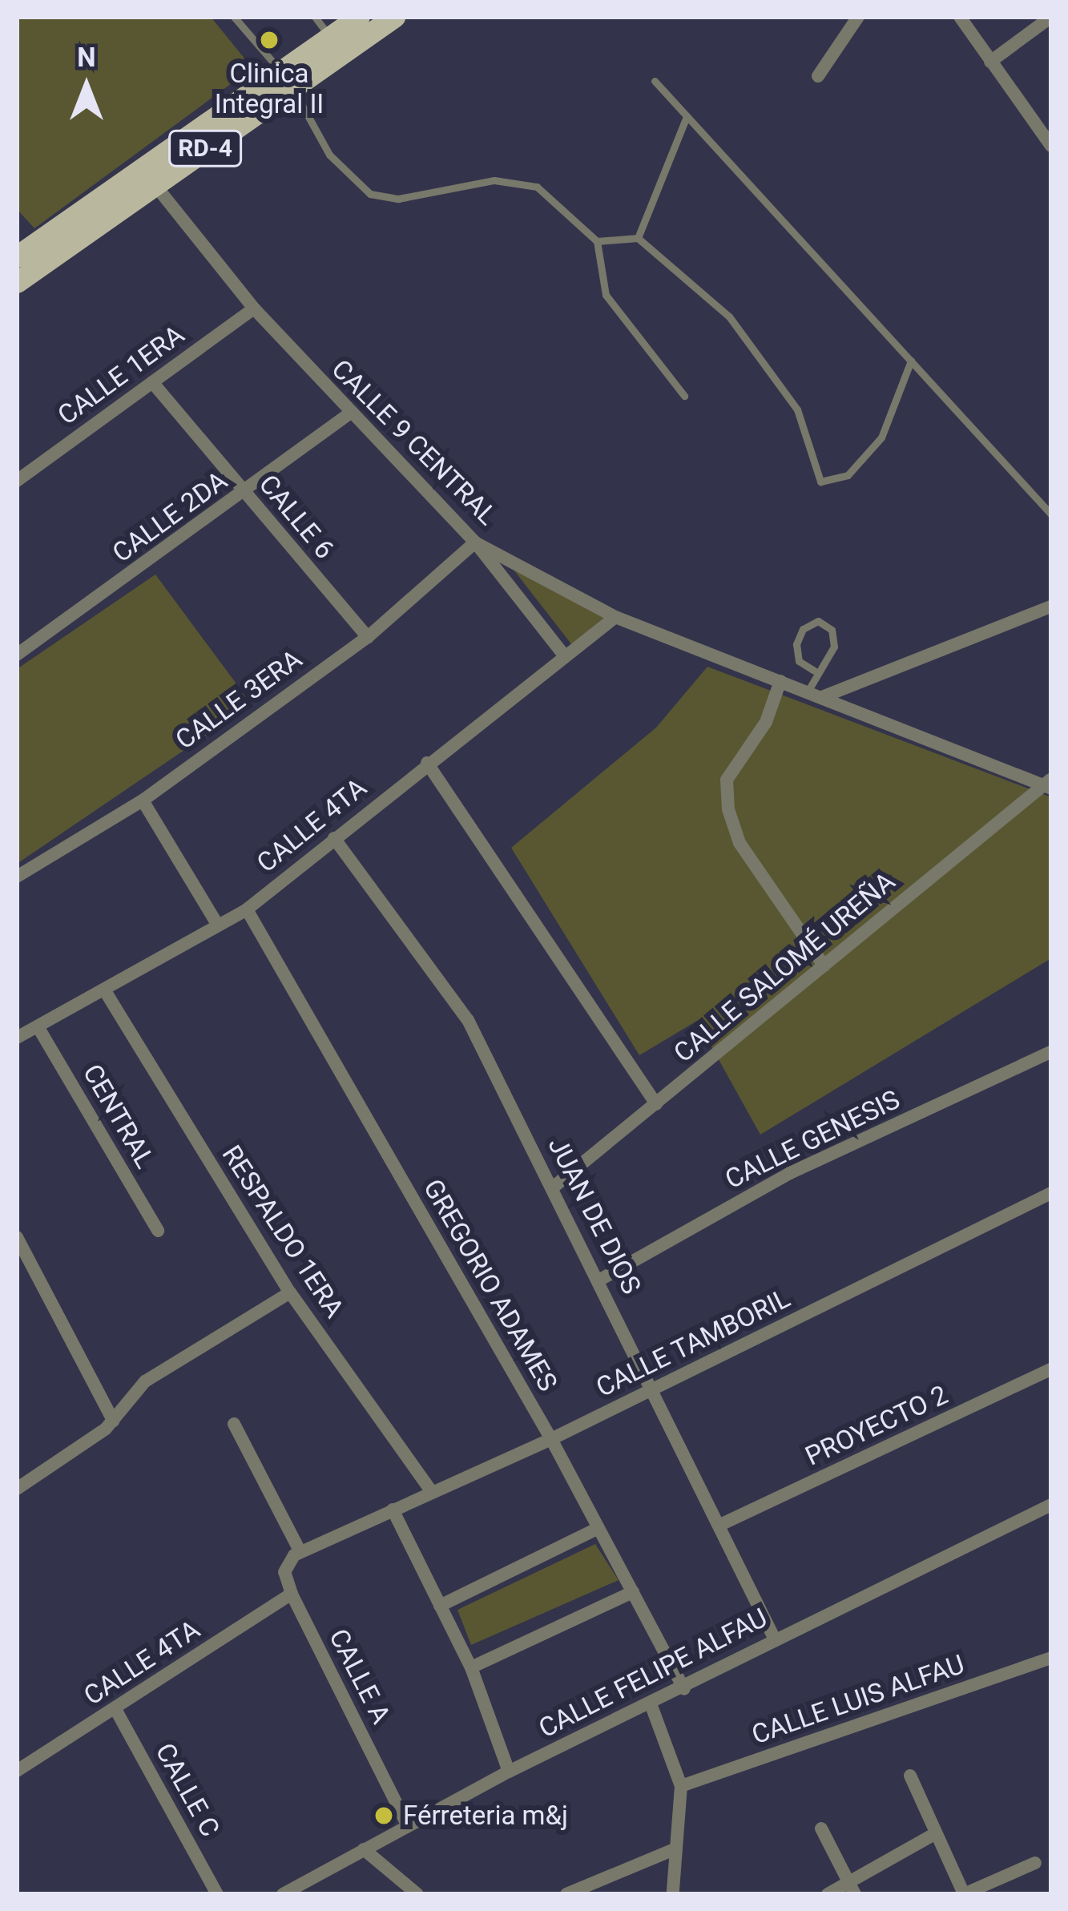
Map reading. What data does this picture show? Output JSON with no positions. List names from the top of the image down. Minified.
{"streets":{"main road":["RD-4"],"street":["CALLE 1ERA","CALLE 9 CENTRAL","CALLE 2DA","CALLE 6","CALLE 3ERA","CALLE 4TA","CALLE SALOMÉ UREÑA","CENTRAL","CALLE GENESIS","JUAN DE DIOS","RESPALDO 1ERA","GREGORIO ADAMES","CALLE TAMBORIL","PROYECTO 2","CALLE FELIPE ALFAU","CALLE A","CALLE LUIS ALFAU","CALLE C"]},"crossings":[["RD-4","CALLE 9 CENTRAL"],["CALLE 1ERA","CALLE 9 CENTRAL"],["CALLE 1ERA","CALLE 6"],["CALLE 9 CENTRAL","CALLE 2DA"],["CALLE 9 CENTRAL","CALLE 3ERA"],["CALLE 9 CENTRAL","CALLE 4TA"],["CALLE 9 CENTRAL","CALLE SALOMÉ UREÑA"],["CALLE 2DA","CALLE 6"],["CALLE 6","CALLE 3ERA"],["CALLE 4TA","CENTRAL"],["CALLE 4TA","JUAN DE DIOS"],["CALLE 4TA","RESPALDO 1ERA"],["CALLE 4TA","GREGORIO ADAMES"],["CALLE 4TA","CALLE A"],["CALLE 4TA","CALLE C"],["CALLE SALOMÉ UREÑA","JUAN DE DIOS"],["CALLE GENESIS","JUAN DE DIOS"],["JUAN DE DIOS","CALLE TAMBORIL"],["JUAN DE DIOS","PROYECTO 2"],["JUAN DE DIOS","CALLE FELIPE ALFAU"],["RESPALDO 1ERA","CALLE TAMBORIL"],["GREGORIO ADAMES","CALLE TAMBORIL"],["GREGORIO ADAMES","CALLE FELIPE ALFAU"],["CALLE FELIPE ALFAU","CALLE A"]],"places":["Clinica Integral II","Férreteria m&j"],"north":"top"}
